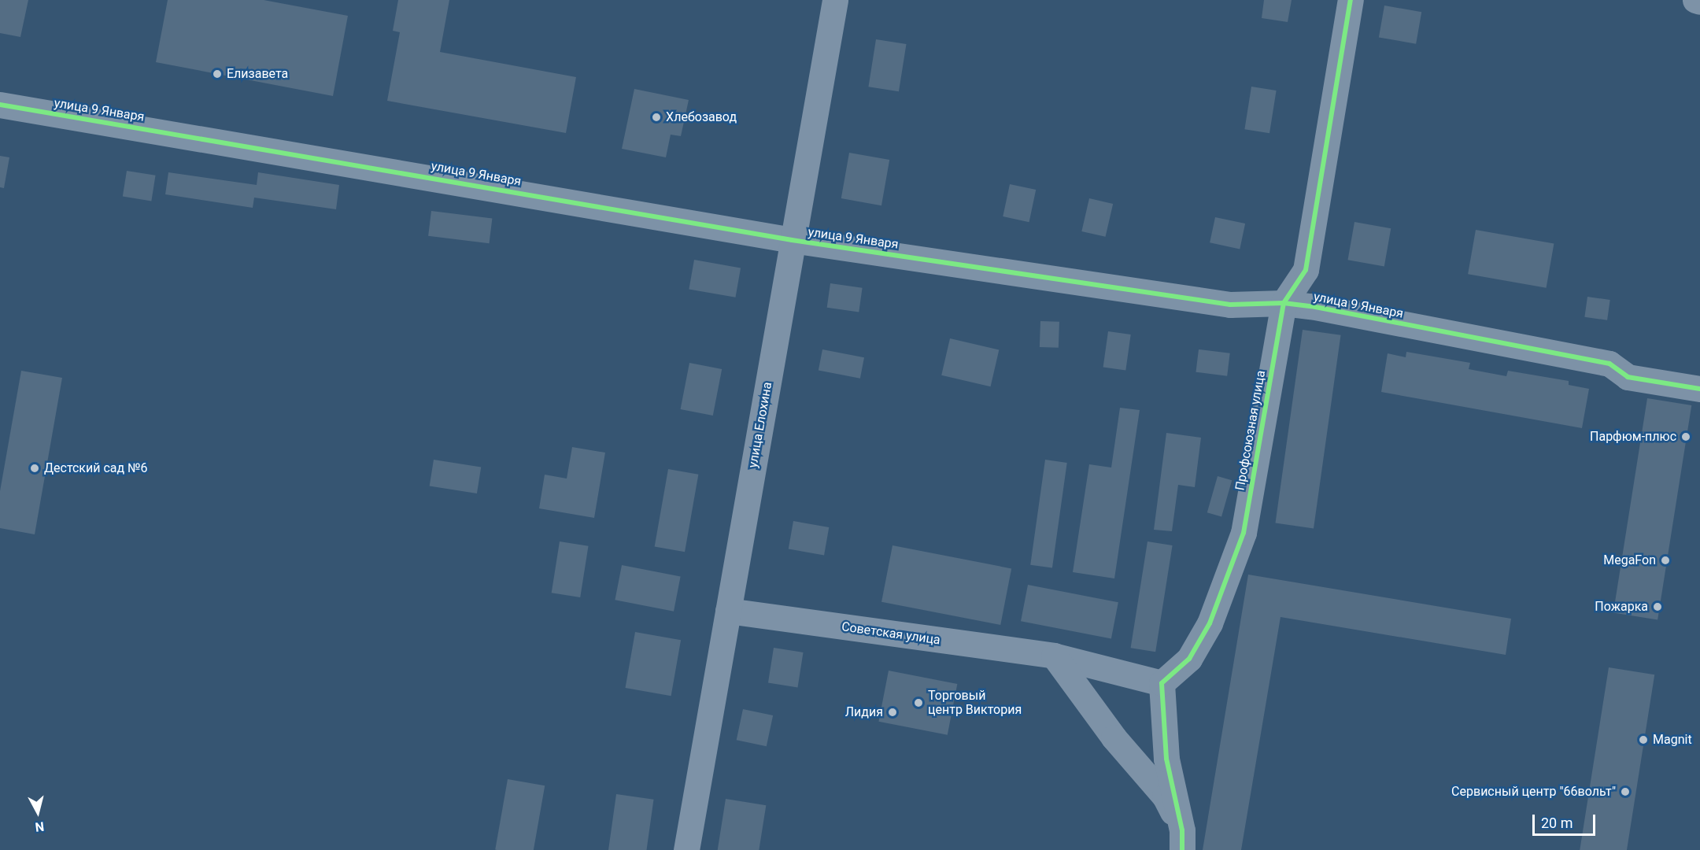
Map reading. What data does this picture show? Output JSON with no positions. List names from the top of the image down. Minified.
{"streets":{"street":["улица 9 Января","улица Елохина","Профсоюзная улица","Советская улица"]},"crossings":[["улица 9 Января","улица Елохина"],["улица 9 Января","Профсоюзная улица"],["улица Елохина","Советская улица"],["Профсоюзная улица","Советская улица"]],"places":["Елизавета","Хлебозавод","Парфюм-плюс","Дестский сад №6","MegaFon","Пожарка","Торговый центр Виктория","Лидия","Magnit","Сервисный центр \"66вольт\""],"scale_bar":"20 m","north":"bottom"}
